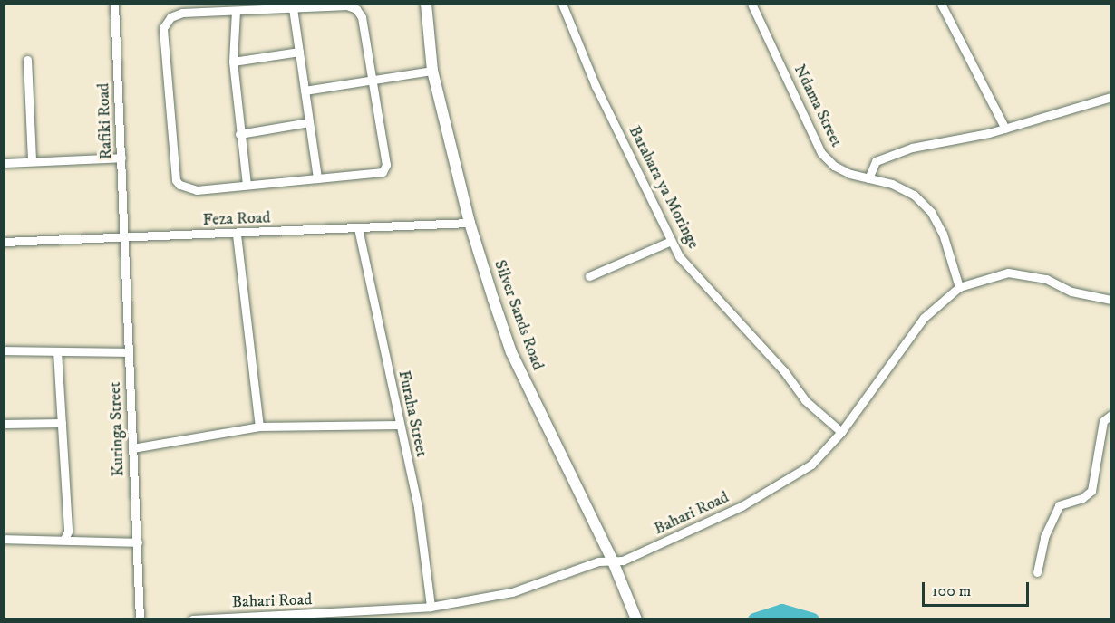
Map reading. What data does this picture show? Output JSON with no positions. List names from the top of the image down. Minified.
{"streets":{"street":["Ndama Street","Rafiki Road","Barabara ya Moringe","Feza Road","Silver Sands Road","Furaha Street","Kuringa Street","Bahari Road"]},"crossings":[["Ndama Street","Bahari Road"],["Rafiki Road","Feza Road"],["Rafiki Road","Kuringa Street"],["Barabara ya Moringe","Bahari Road"],["Feza Road","Silver Sands Road"],["Feza Road","Furaha Street"],["Feza Road","Kuringa Street"],["Silver Sands Road","Bahari Road"],["Furaha Street","Bahari Road"]],"scale_bar":"100 m"}
